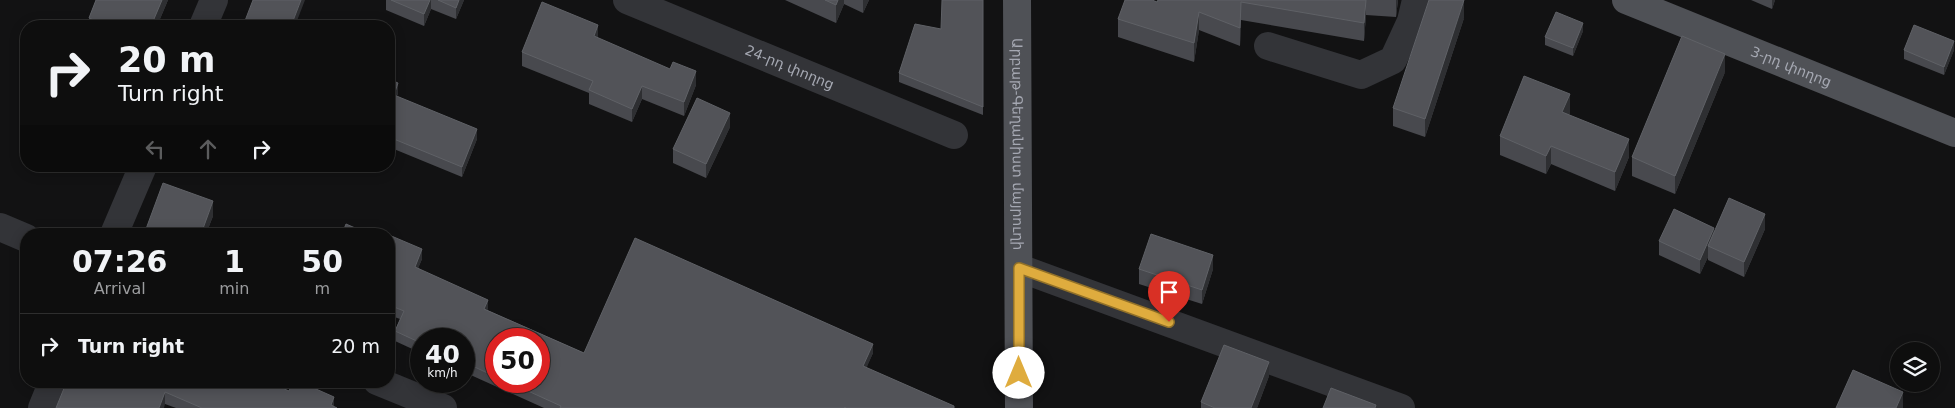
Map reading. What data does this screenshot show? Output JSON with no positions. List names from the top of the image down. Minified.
{"streets":{"main road":["3-րդ փողոց","Արբաթ-Գեղանիստ մայրուղի"],"street":["24-րդ փողոց"]},"page":{"turn":["20 m","Turn right"],"eta":["07:26","Arrival","1","min","50","m"],"list":[{"name":"Turn right","value":"20 m"}],"speed":"40 km/h","limit":"50"}}
